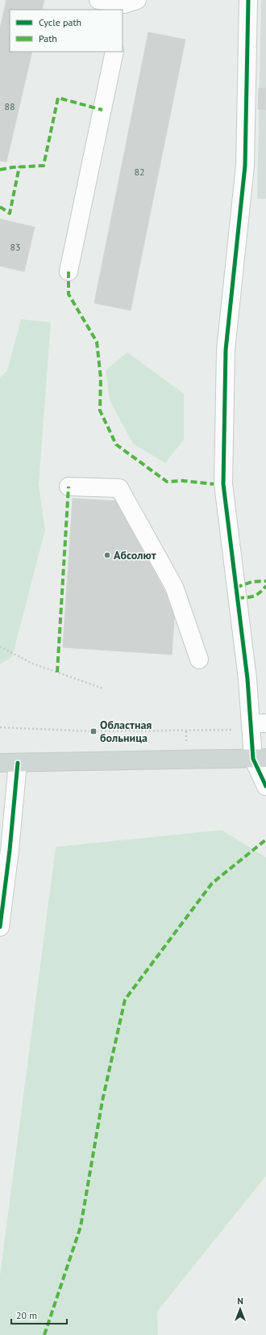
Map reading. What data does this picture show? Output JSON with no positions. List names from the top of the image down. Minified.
{"places":{"other":["Абсолют"],"transit":["Областная больница"]},"house_numbers":["88","82","83"],"legend":["Cycle path","Path"],"scale_bar":"20 m","north":"top"}
